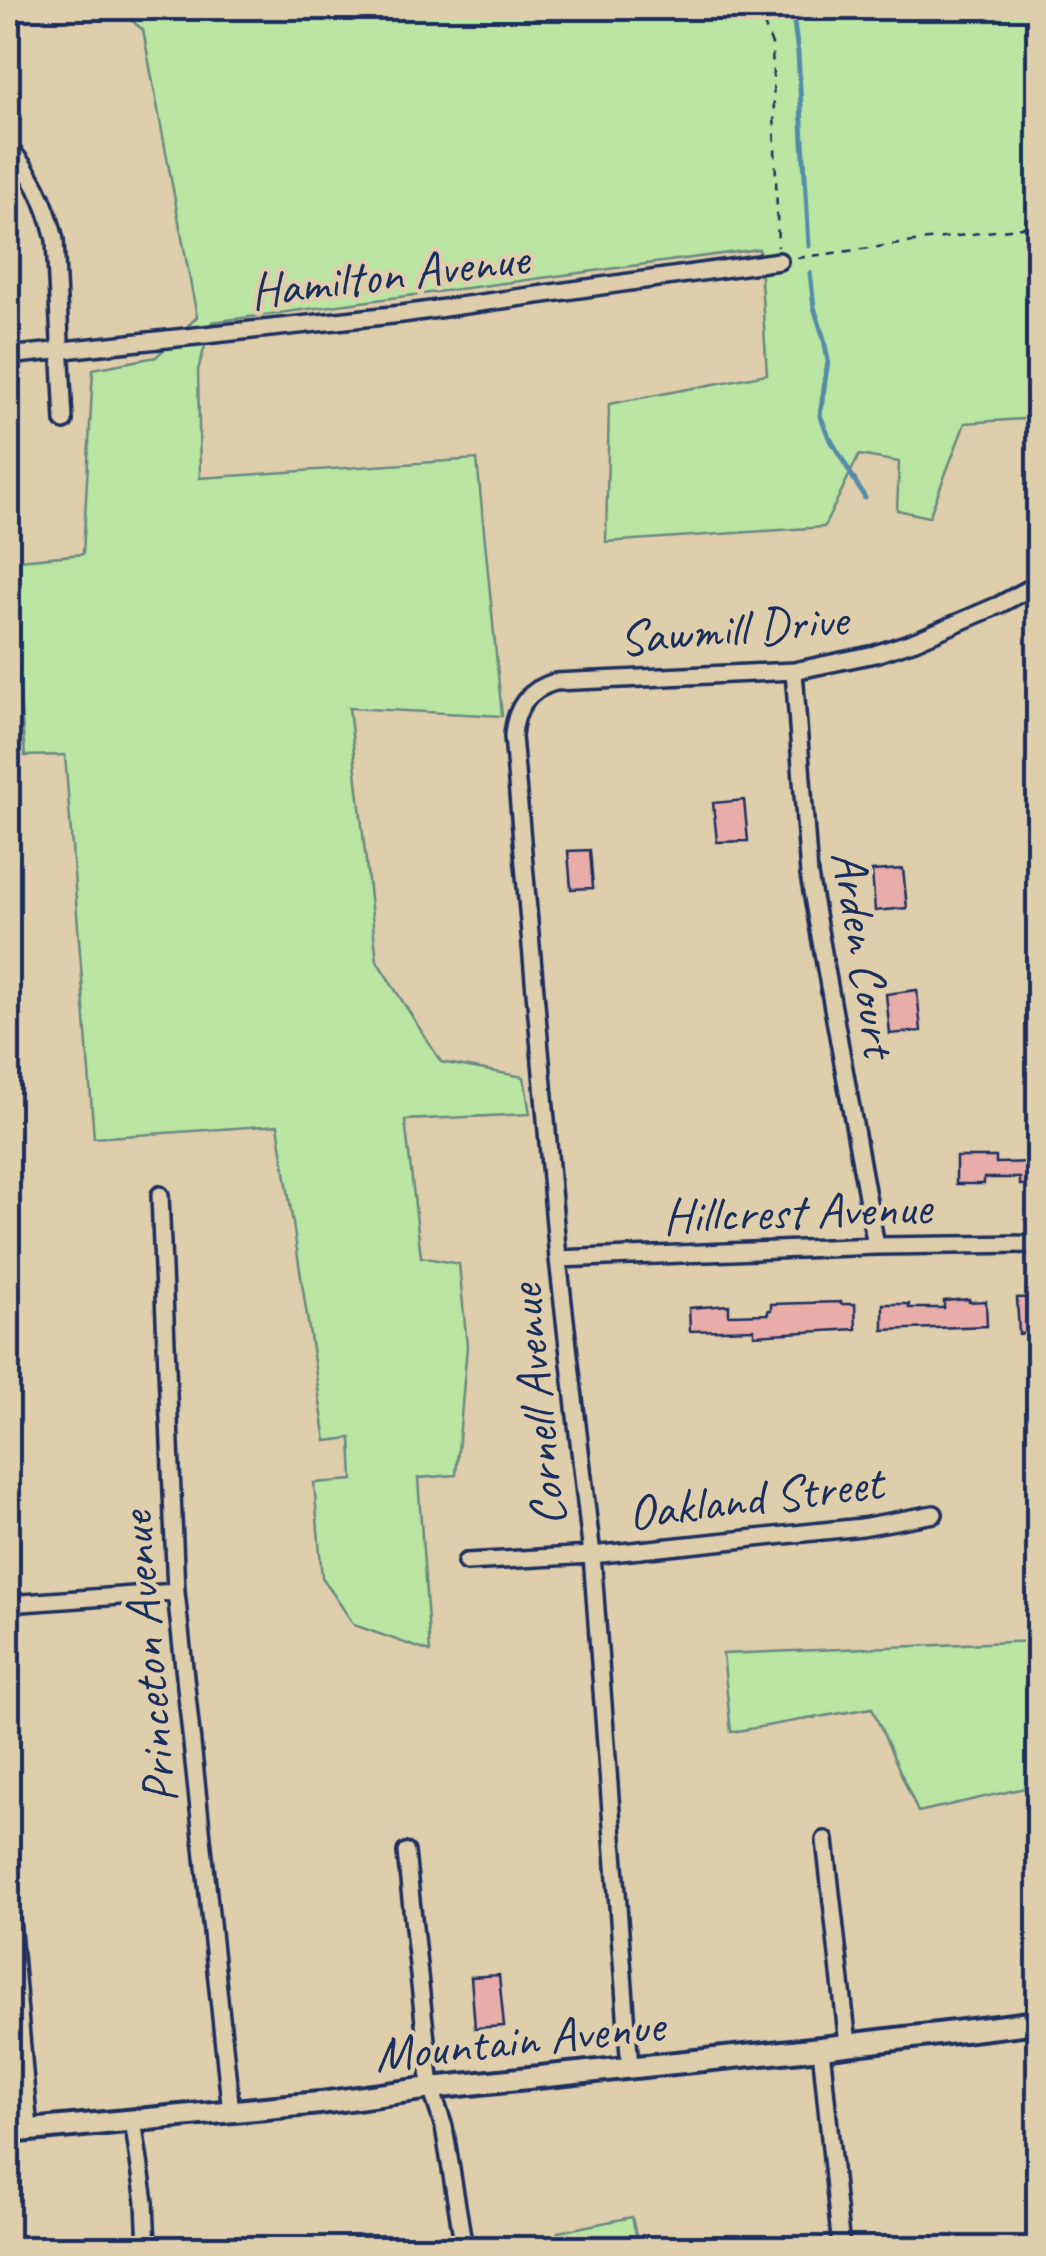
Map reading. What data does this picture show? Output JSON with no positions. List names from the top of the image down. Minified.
{"streets":{"main road":["Mountain Avenue"],"street":["Hamilton Avenue","Sawmill Drive","Arden Court","Hillcrest Avenue","Cornell Avenue","Oakland Street","Princeton Avenue"]},"crossings":[["Sawmill Drive","Arden Court"],["Sawmill Drive","Cornell Avenue"],["Arden Court","Hillcrest Avenue"],["Hillcrest Avenue","Cornell Avenue"],["Cornell Avenue","Oakland Street"],["Cornell Avenue","Mountain Avenue"],["Princeton Avenue","Mountain Avenue"]]}
